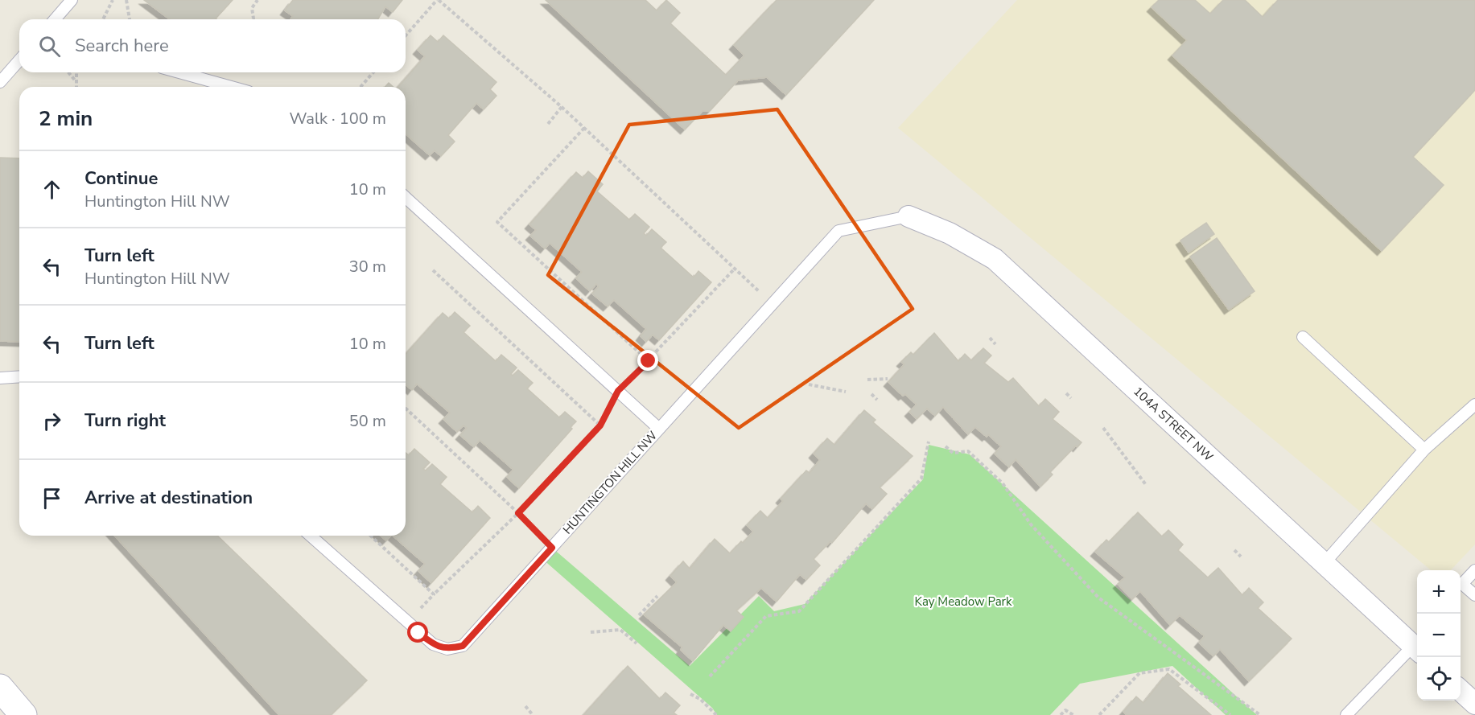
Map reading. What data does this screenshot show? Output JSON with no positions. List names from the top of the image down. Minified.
{"streets":{"street":["104A STREET NW"],"lane":["HUNTINGTON HILL NW"]},"parks":["Kay Meadow Park"],"page":{"search":"Search here","heading":["2 min","Walk · 100 m"],"list":[["Continue","Huntington Hill NW","10 m"],["Turn left","Huntington Hill NW","30 m"],["Turn left","10 m"],["Turn right","50 m"],"Arrive at destination"],"map_buttons":["+","−"]}}
